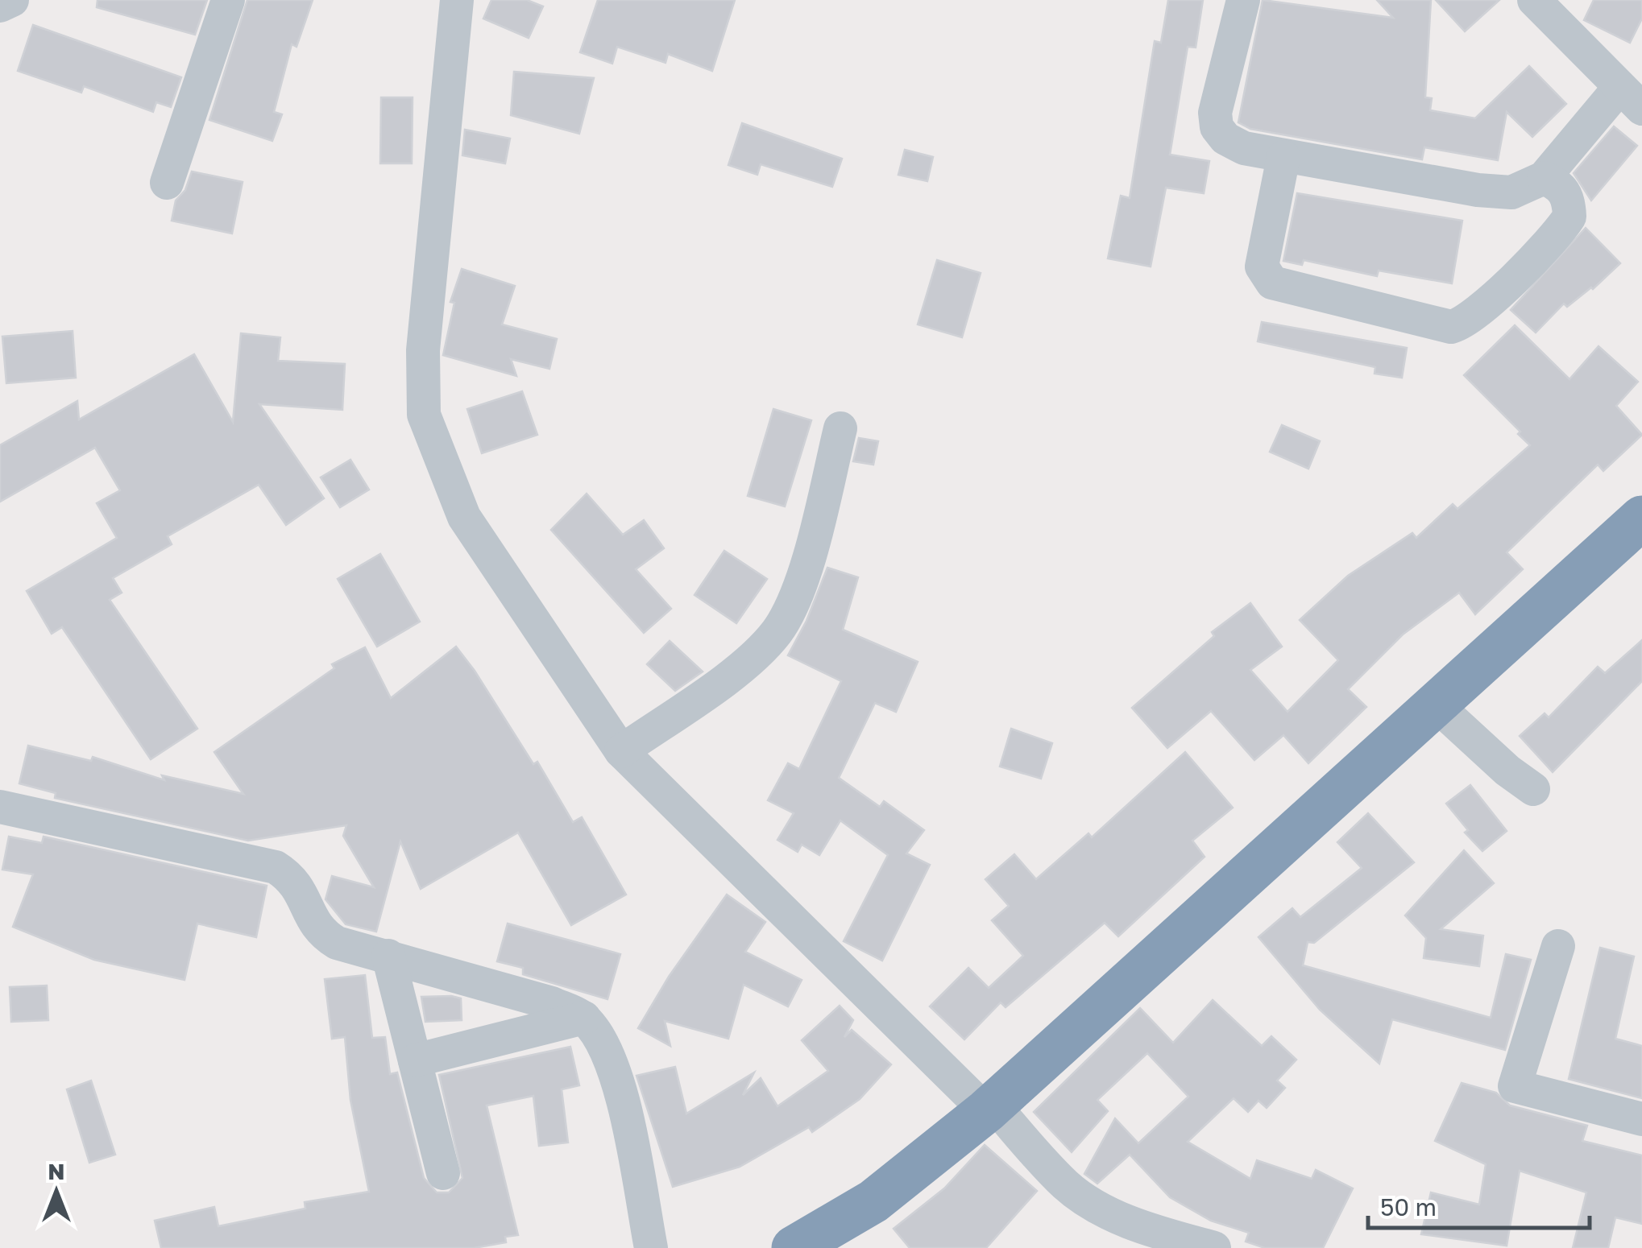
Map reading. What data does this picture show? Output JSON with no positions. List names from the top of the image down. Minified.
{"scale_bar":"50 m","north":"top"}
